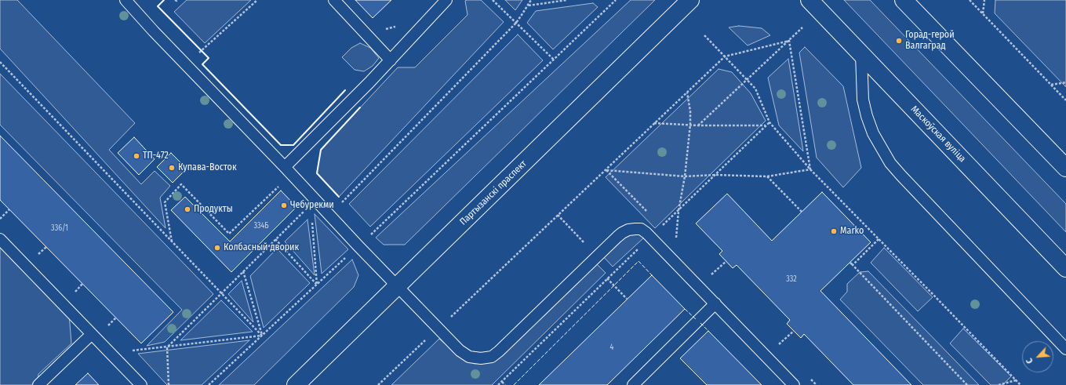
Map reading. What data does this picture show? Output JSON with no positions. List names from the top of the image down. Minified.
{"streets":{"main road":["Маскоўская вуліца","Партызанскі праспект"]},"places":["Горад-герой Валгаград","ТП-472","Купава-Восток","Чебурекми","Продукты","Marko","Колбасный дворик"],"house_numbers":["334Б","336/1","332","4"],"north":"bottom left"}
